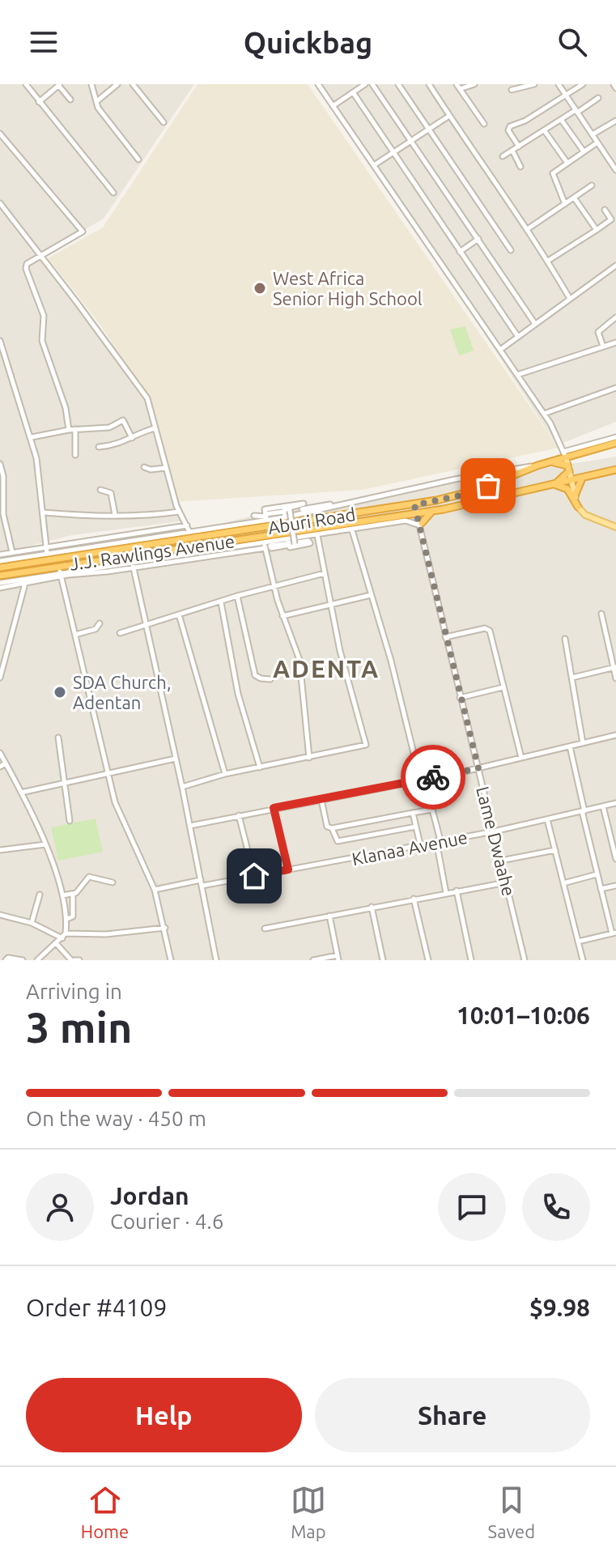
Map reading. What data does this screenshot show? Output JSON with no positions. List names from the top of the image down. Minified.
{"streets":{"highway":["Aburi Road","J.J. Rawlings Avenue"],"street":["Lame Dwaahe","Klanaa Avenue"]},"crossings":[["Aburi Road","Lame Dwaahe"],["J.J. Rawlings Avenue","Lame Dwaahe"],["Lame Dwaahe","Klanaa Avenue"]],"districts":["ADENTA"],"places":["West Africa Senior High School","SDA Church, Adentan"],"page":{"header":"Quickbag","heading":["3 min","Arriving in","10:01–10:06"],"panel":["Jordan","Courier · 4.6","Order #4109","$9.98"],"bar":"On the way · 450 m","buttons":["Help","Share"],"tabs":["Home","Map","Saved"]}}
